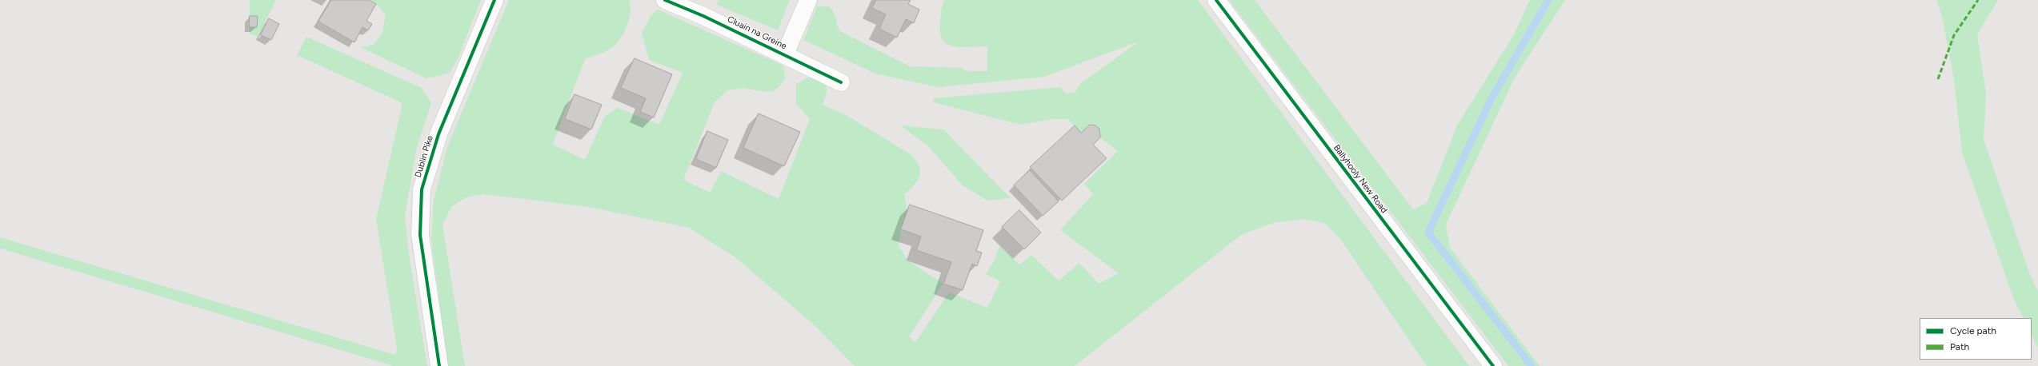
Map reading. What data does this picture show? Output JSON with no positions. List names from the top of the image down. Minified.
{"streets":{"street":["Cluain na Greine","Dublin Pike","Ballyhooly New Road"]},"legend":["Cycle path","Path"]}
